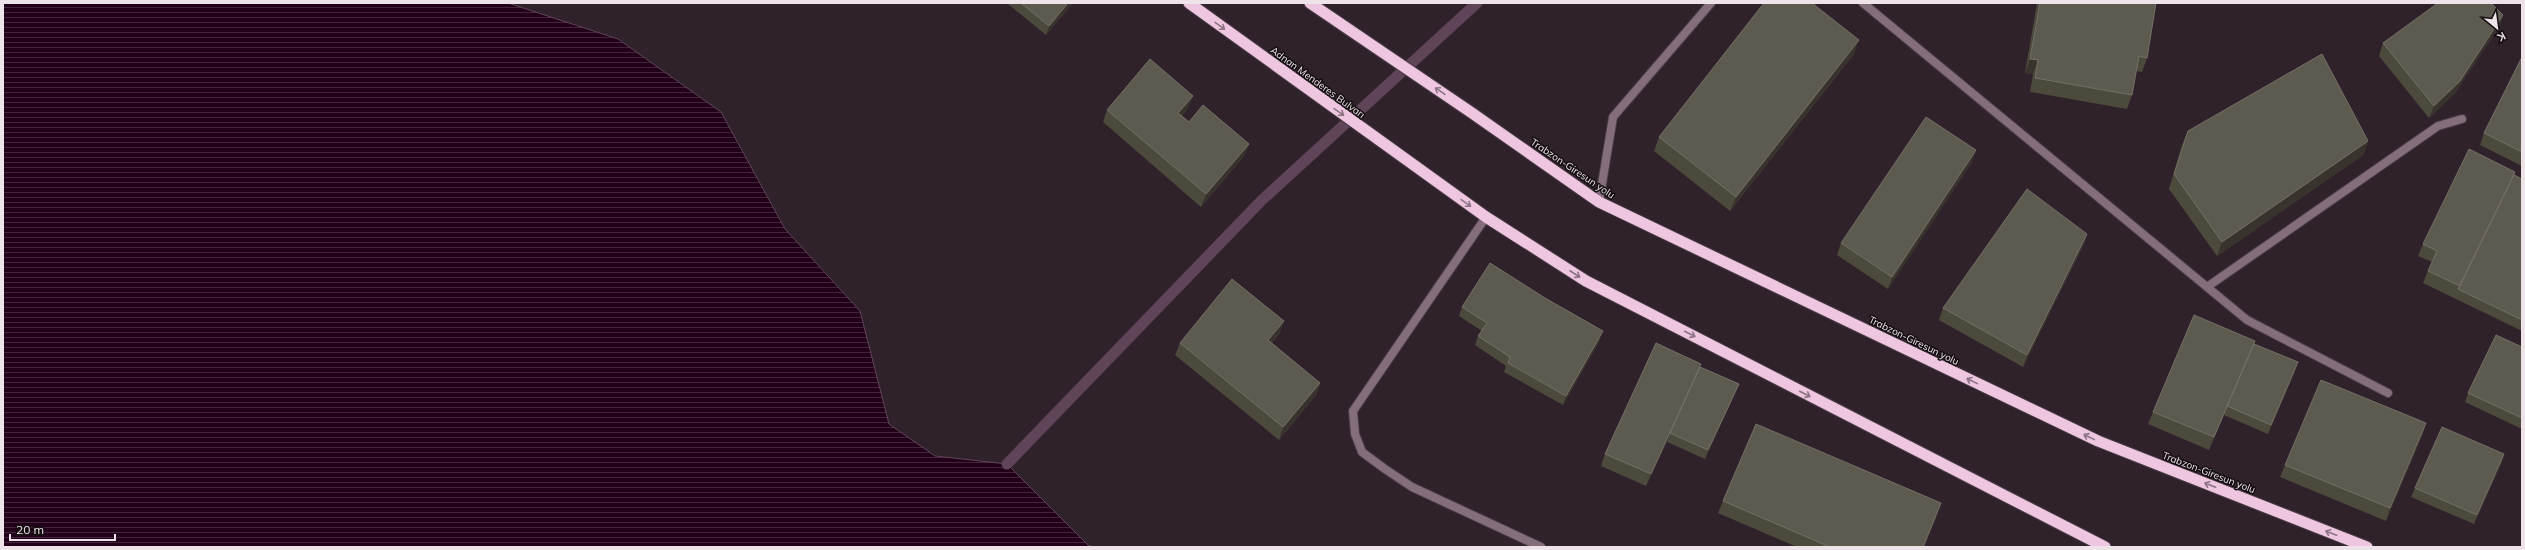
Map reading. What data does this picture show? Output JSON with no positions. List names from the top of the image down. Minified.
{"streets":{"highway":["Adnan Menderes Bulvarı","Trabzon-Giresun yolu"]},"one_way":["Adnan Menderes Bulvarı"],"scale_bar":"20 m","north":"bottom right"}
